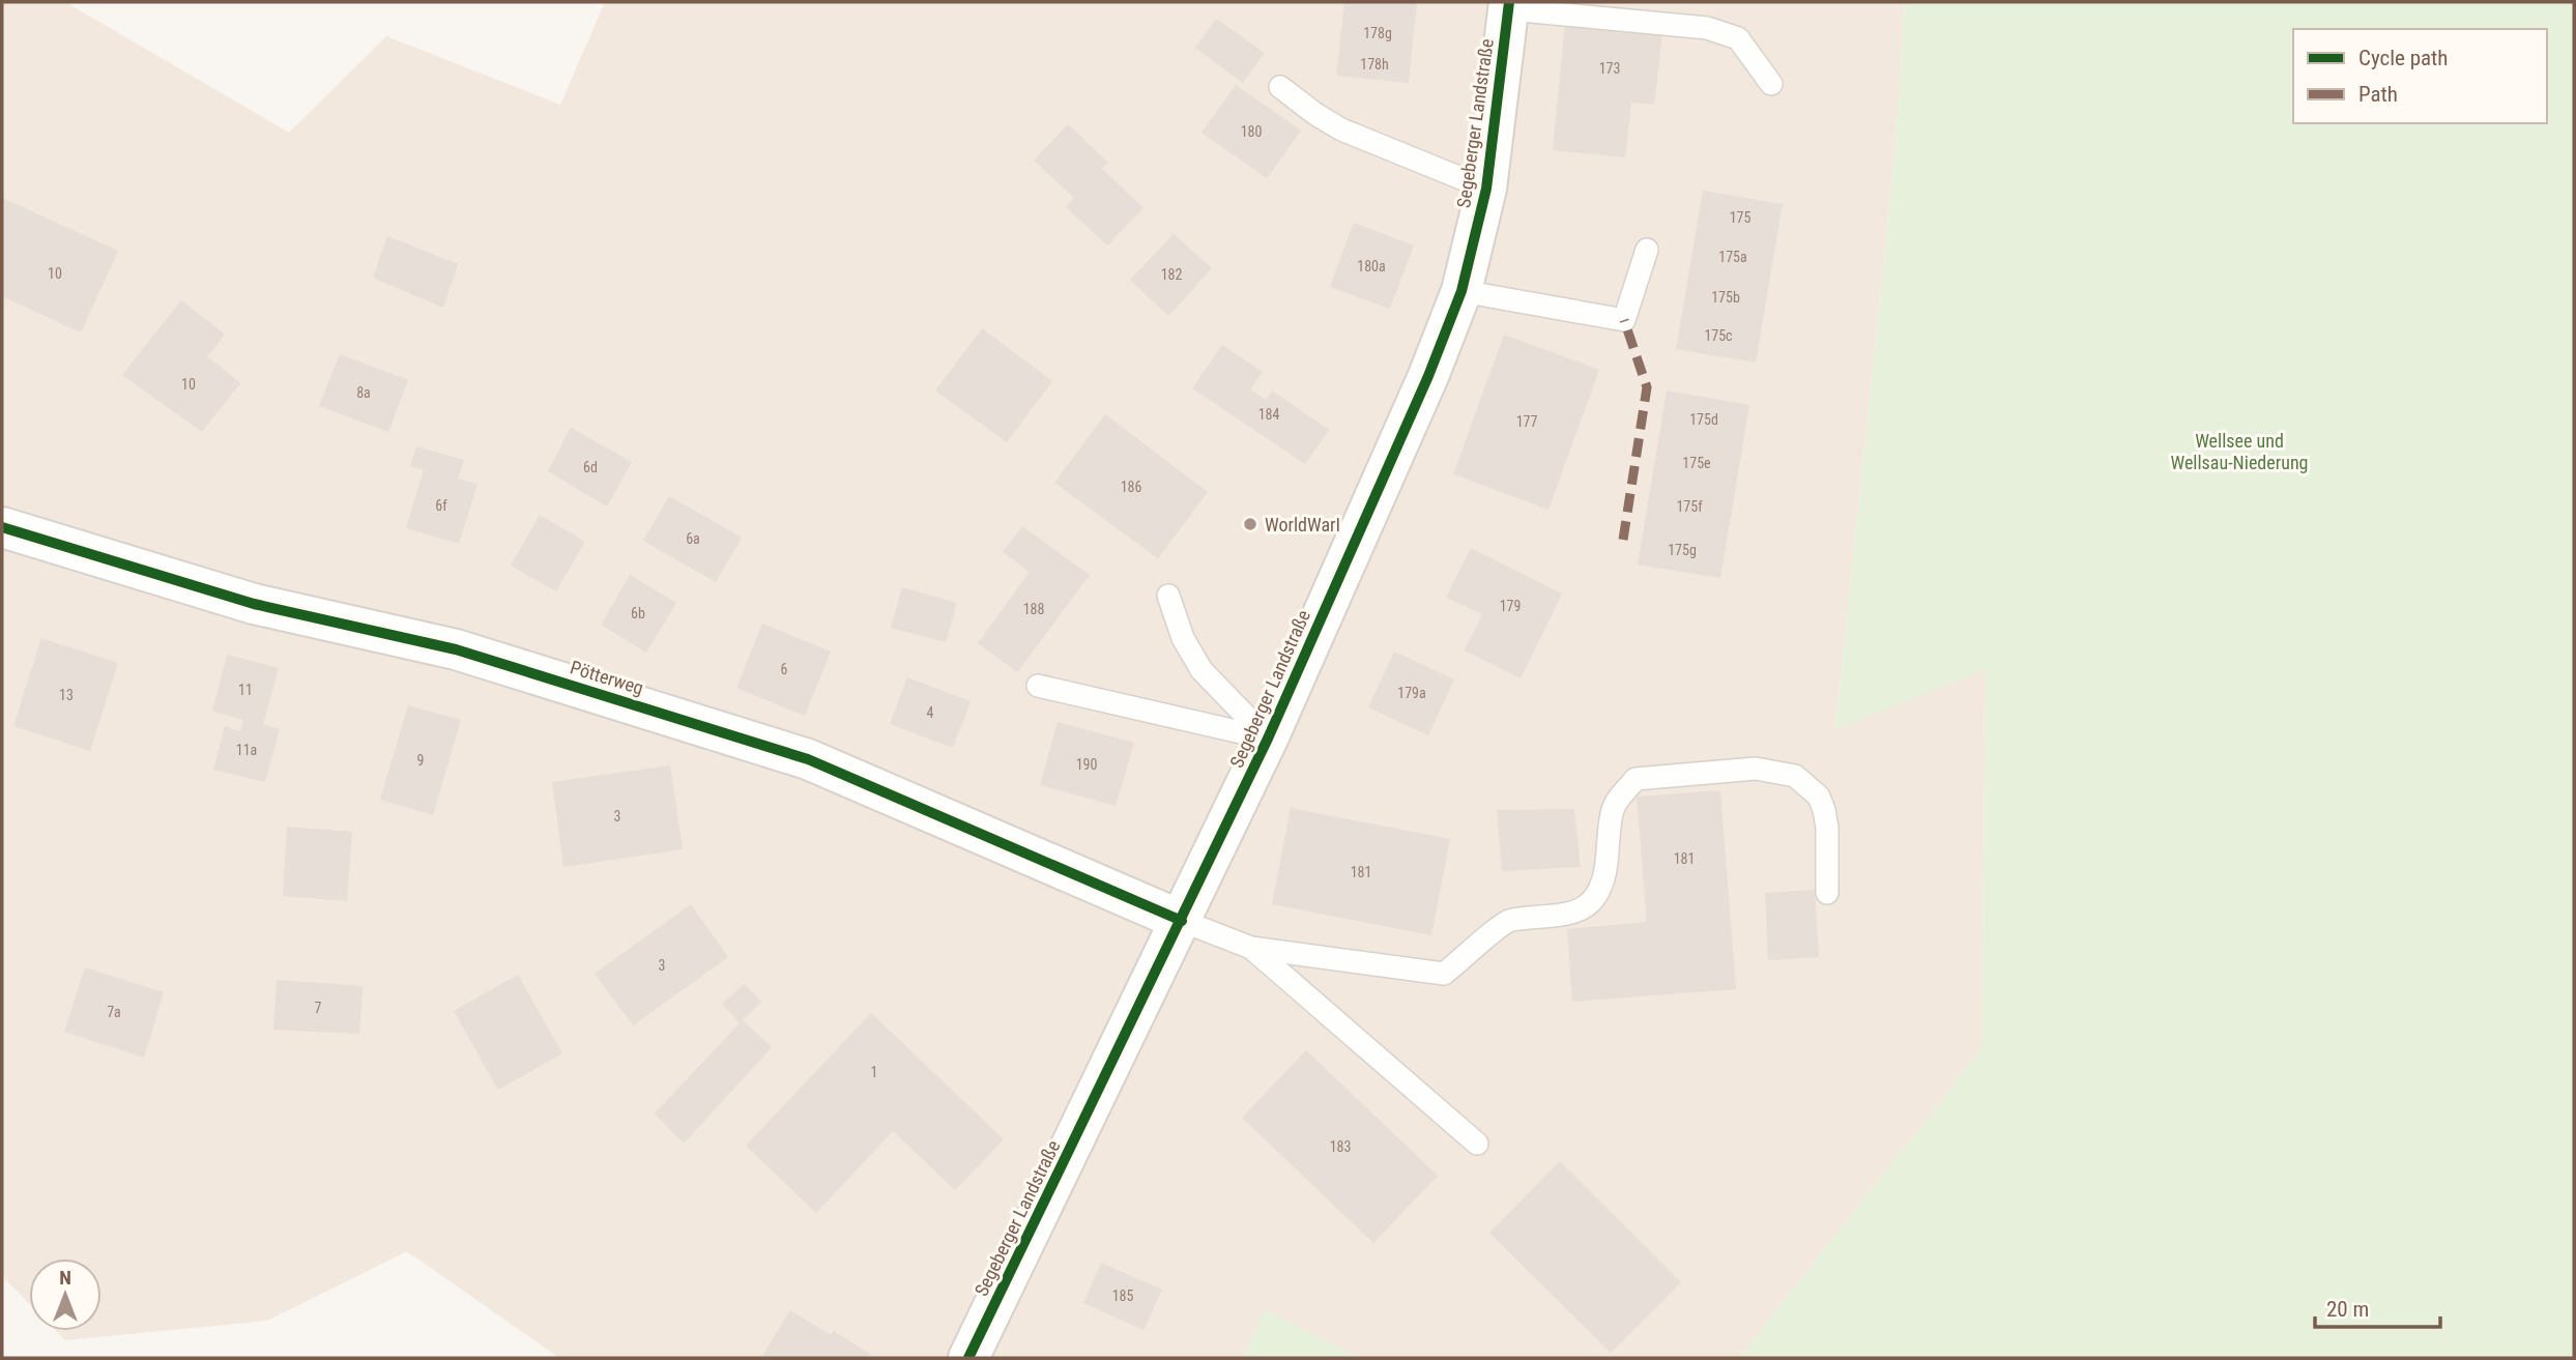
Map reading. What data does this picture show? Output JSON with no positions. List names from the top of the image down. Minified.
{"streets":{"street":["Segeberger Landstraße","Pötterweg"]},"crossings":[["Segeberger Landstraße","Pötterweg"]],"parks":["Wellsee und Wellsau-Niederung"],"places":["WorldWarI"],"house_numbers":["178g","178h","173","180","175","175a","180a","10","182","175b","175c","10","8a","184","175d","177","175e","6d","186","6f","175f","6a","175g","179","188","6b","6","11","179a","13","4","11a","9","190","3","181","181","3","7","7a","1","183","185"],"legend":["Cycle path","Path"],"scale_bar":"20 m","north":"top"}
